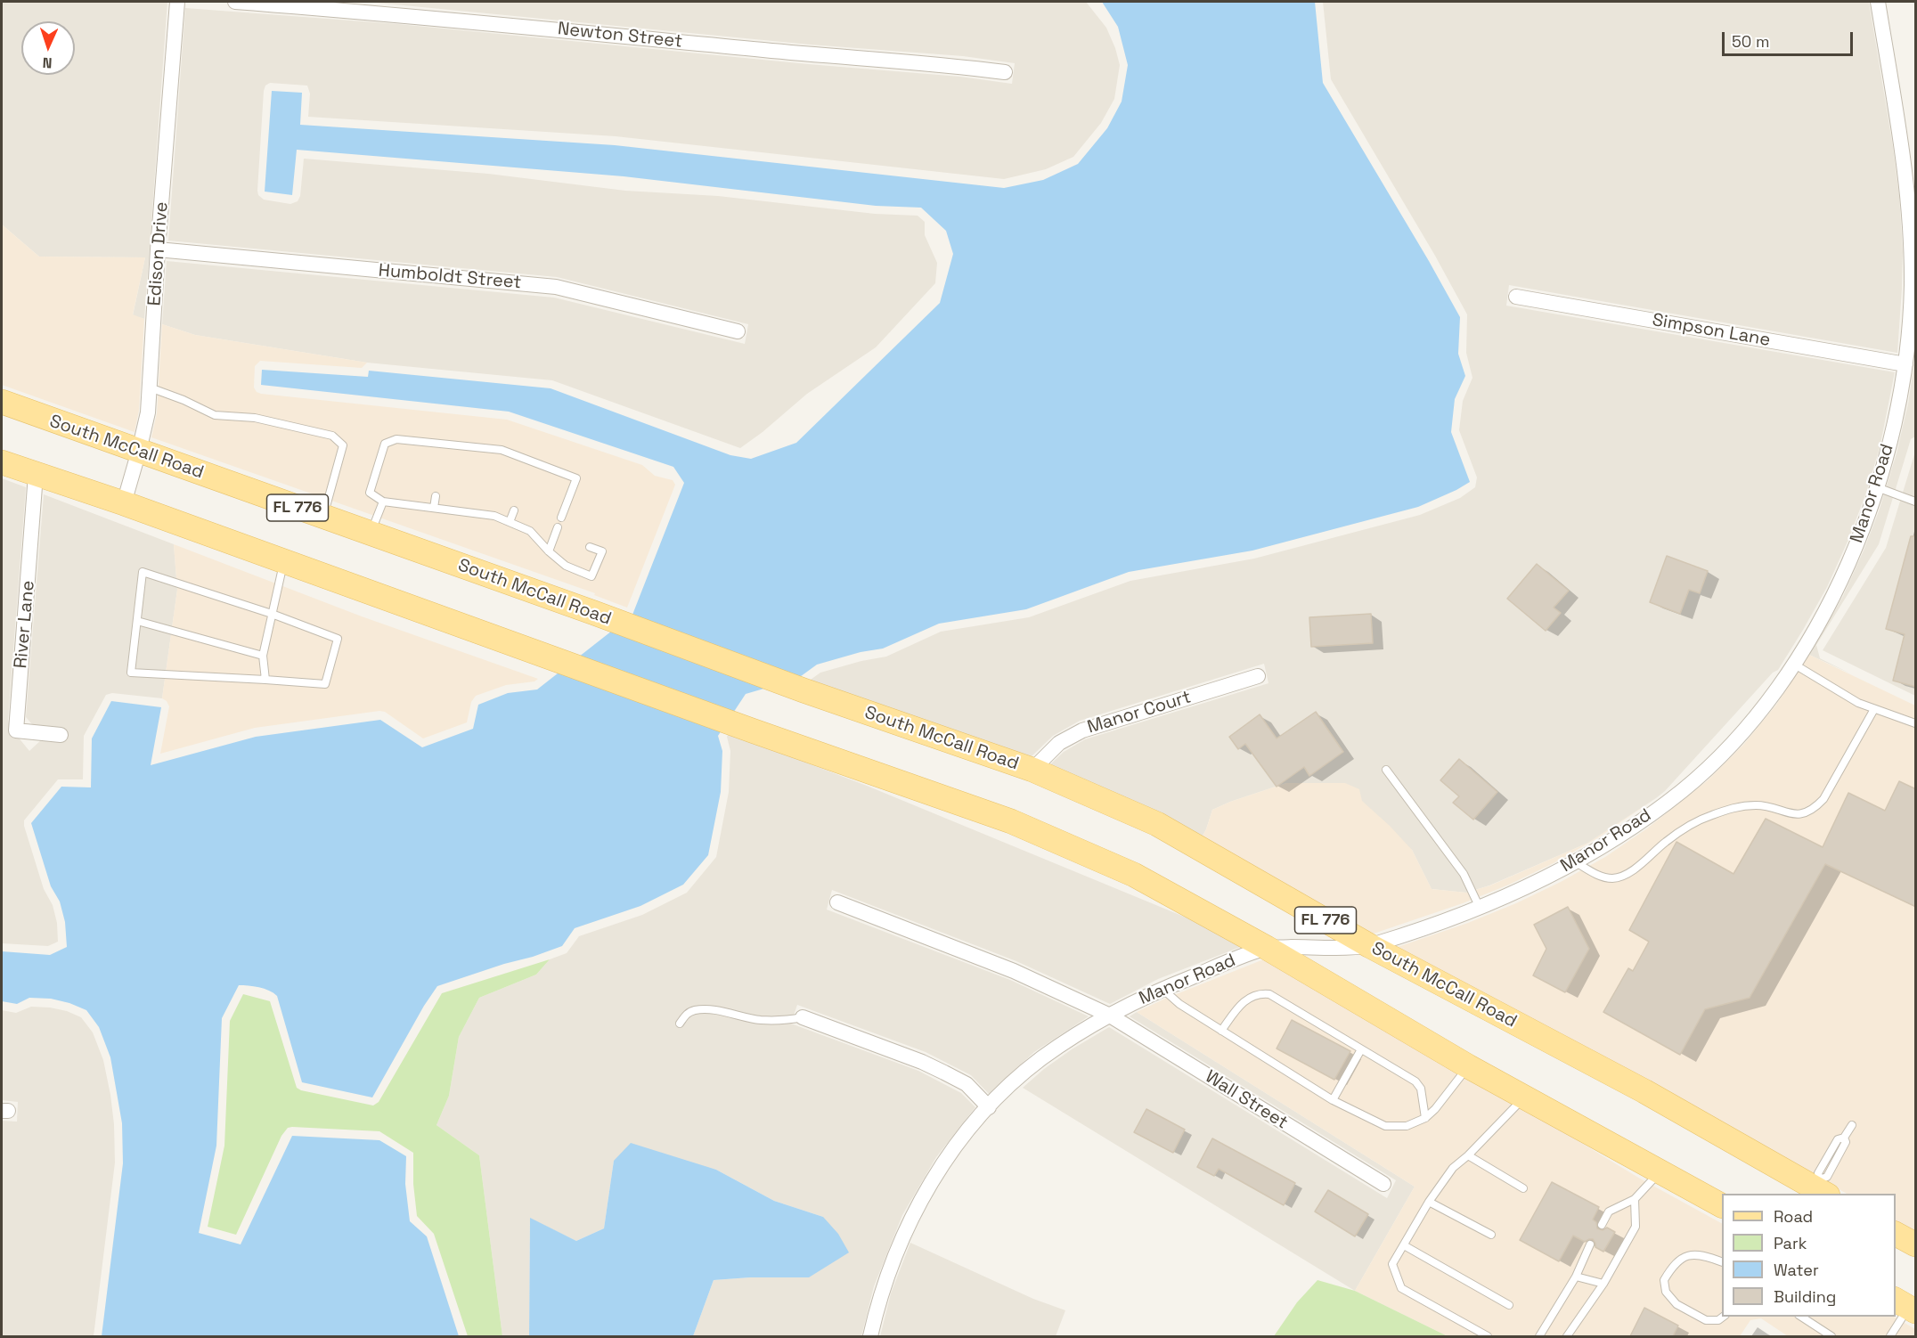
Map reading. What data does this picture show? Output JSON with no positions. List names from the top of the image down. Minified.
{"streets":{"main road":["South McCall Road","FL 776"],"street":["Newton Street","Edison Drive","Humboldt Street","Simpson Lane","Manor Road","River Lane","Manor Court","Wall Street"]},"crossings":[["Edison Drive","Humboldt Street"],["Edison Drive","South McCall Road"],["Simpson Lane","Manor Road"],["South McCall Road","Manor Road"],["South McCall Road","Manor Court"],["Manor Road","Wall Street"]],"legend":["Road","Park","Water","Building"],"scale_bar":"50 m","north":"bottom"}
